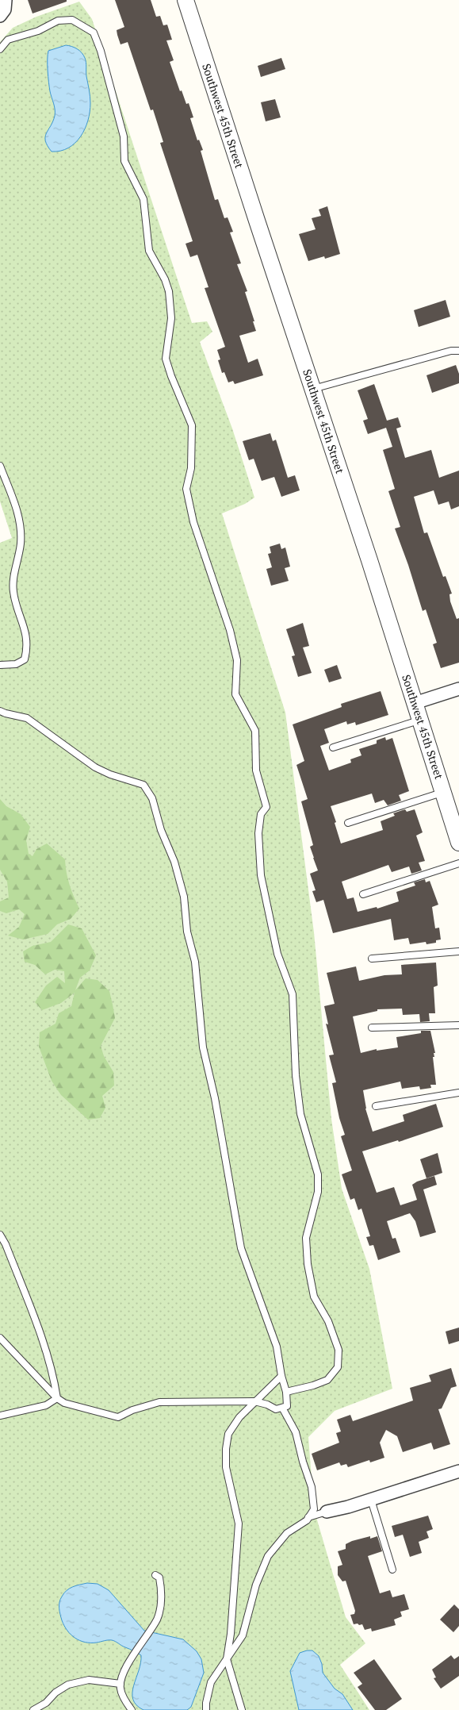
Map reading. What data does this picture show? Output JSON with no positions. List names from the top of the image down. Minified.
{"streets":{"street":["Southwest 45th Street"]}}
